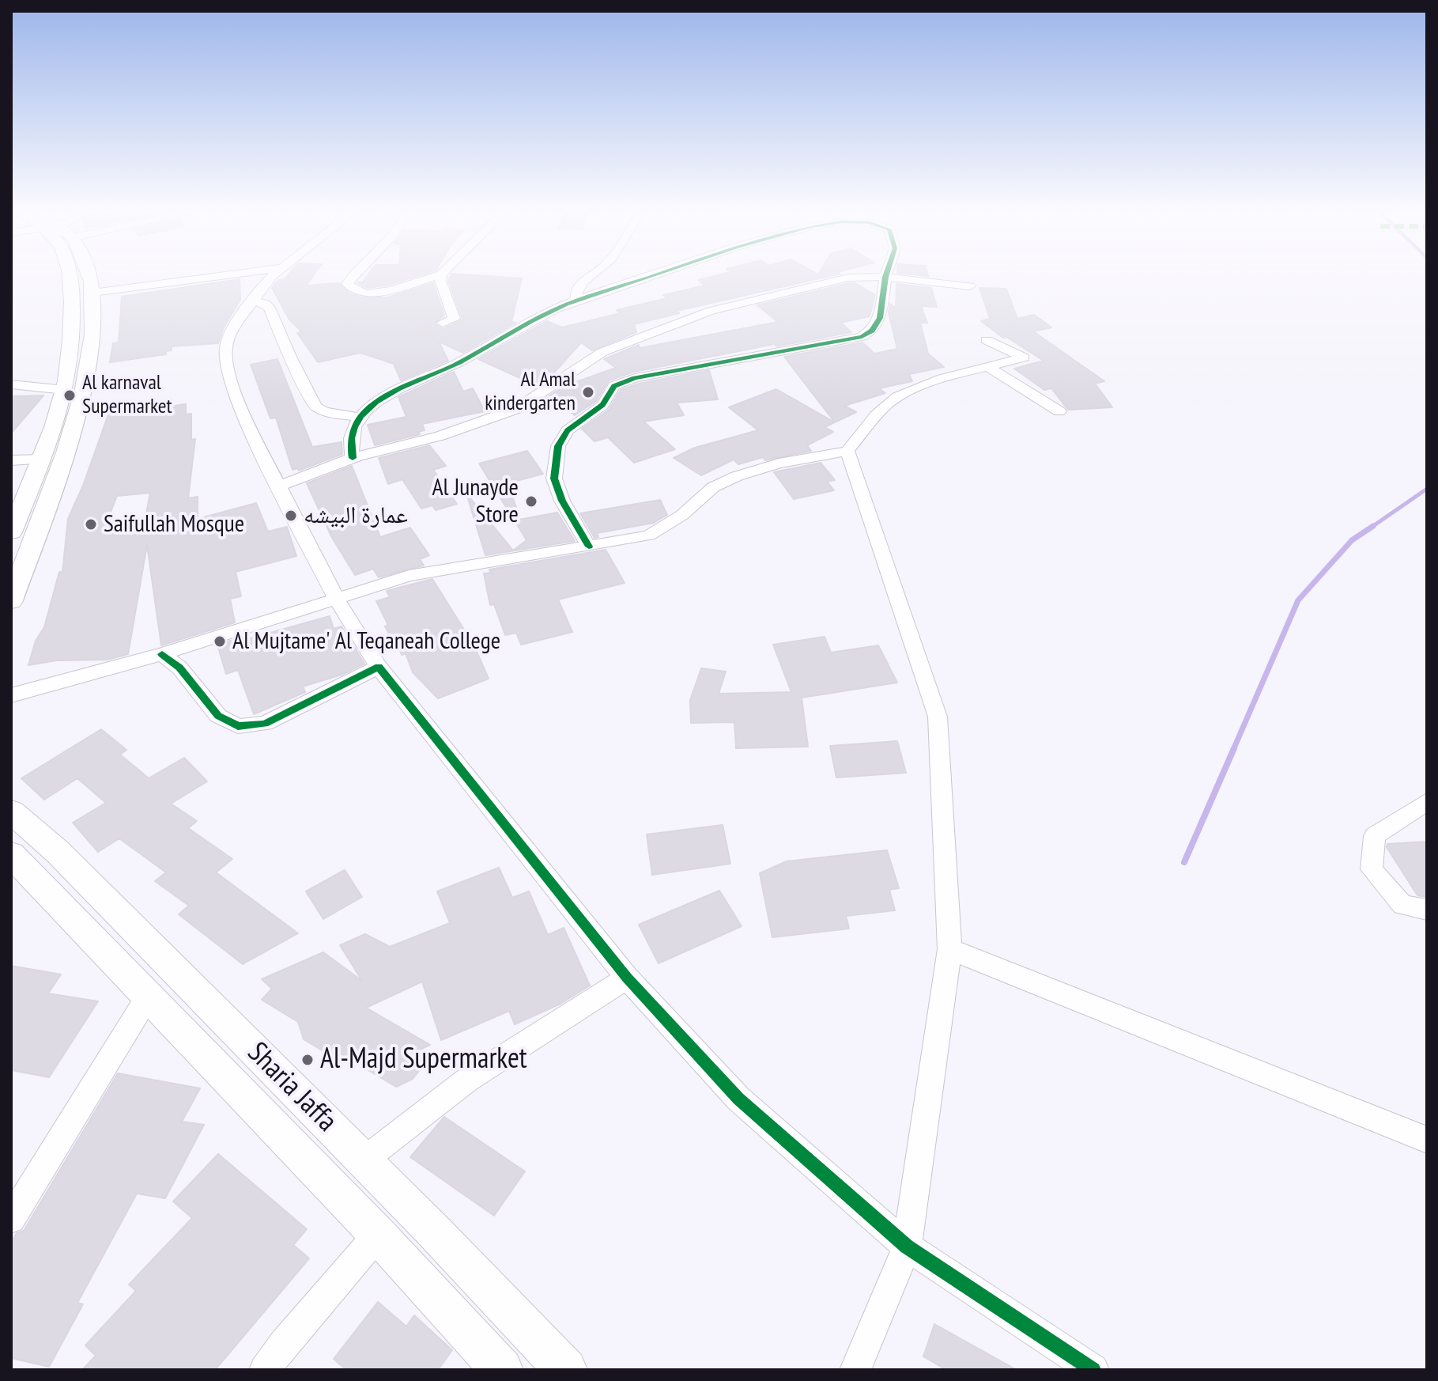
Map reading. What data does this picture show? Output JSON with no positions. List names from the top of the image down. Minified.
{"streets":{"main road":["Sharia Jaffa"]},"places":["Al Amal kindergarten","Al karnaval Supermarket","Al Junayde Store","عمارة البيشه","Saifullah Mosque","Al Mujtame' Al Teqaneah College","Al-Majd Supermarket"]}
